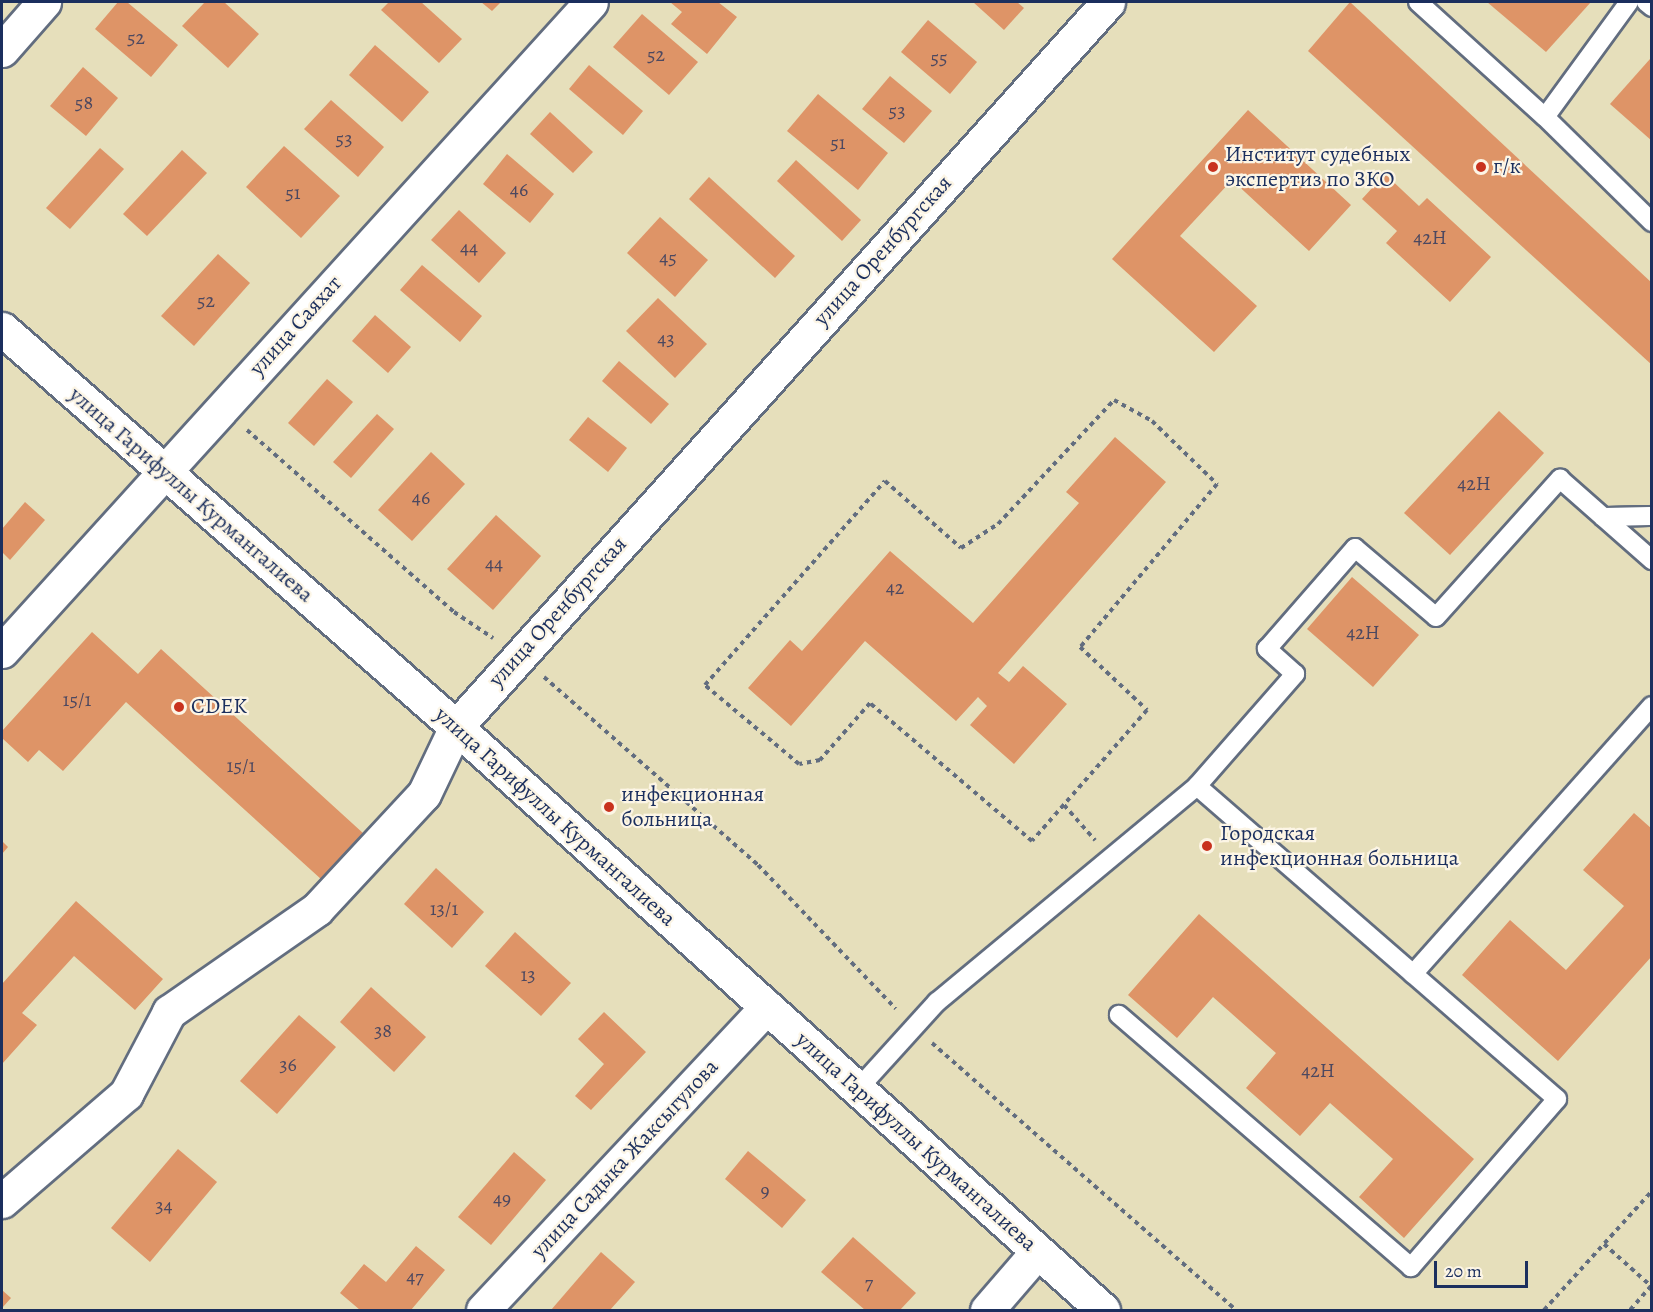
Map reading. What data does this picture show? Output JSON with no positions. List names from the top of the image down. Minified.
{"streets":{"street":["улица Оренбургская","улица Саяхат","улица Гарифуллы Курмангалиева","улица Садыка Жаксыгулова"]},"crossings":[["улица Оренбургская","улица Гарифуллы Курмангалиева"],["улица Саяхат","улица Гарифуллы Курмангалиева"],["улица Гарифуллы Курмангалиева","улица Садыка Жаксыгулова"]],"places":["Институт судебных экспертиз по ЗКО","г/к","CDEK","инфекционная больница","Городская инфекционная больница"],"house_numbers":["52","52","55","58","53","53","51","46","51","42H","44","45","52","43","42H","46","44","42","42H","15/1","15/1","13/1","13","38","36","42H","9","49","34","47","7"],"scale_bar":"20 m"}
